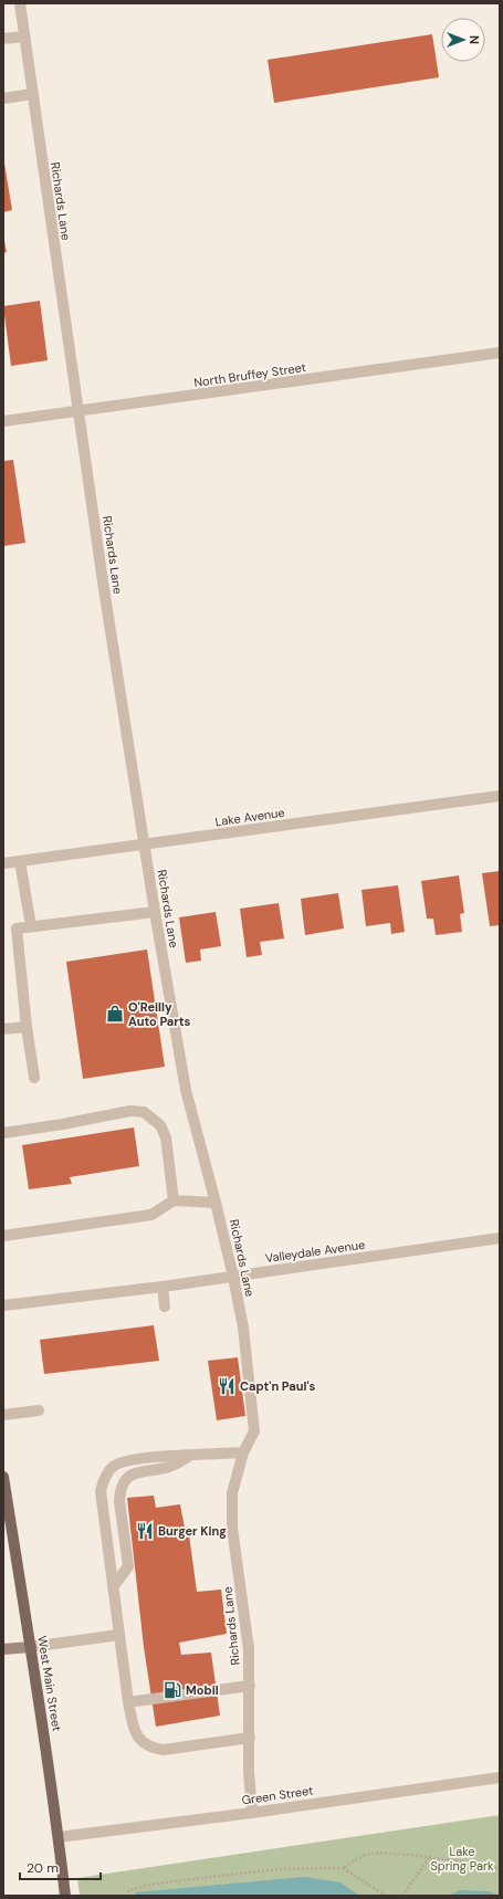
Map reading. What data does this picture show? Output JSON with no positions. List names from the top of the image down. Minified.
{"streets":{"main road":["West Main Street"],"street":["Richards Lane","North Bruffey Street","Lake Avenue","Valleydale Avenue","Green Street"]},"crossings":[["Richards Lane","North Bruffey Street"],["Richards Lane","Lake Avenue"],["Richards Lane","Valleydale Avenue"],["Richards Lane","Green Street"],["West Main Street","Green Street"]],"parks":["Lake Spring Park"],"places":{"shop":["O'Reilly Auto Parts"],"restaurant":["Capt'n Paul's","Burger King"],"fuel station":["Mobil"]},"scale_bar":"20 m","north":"right"}
